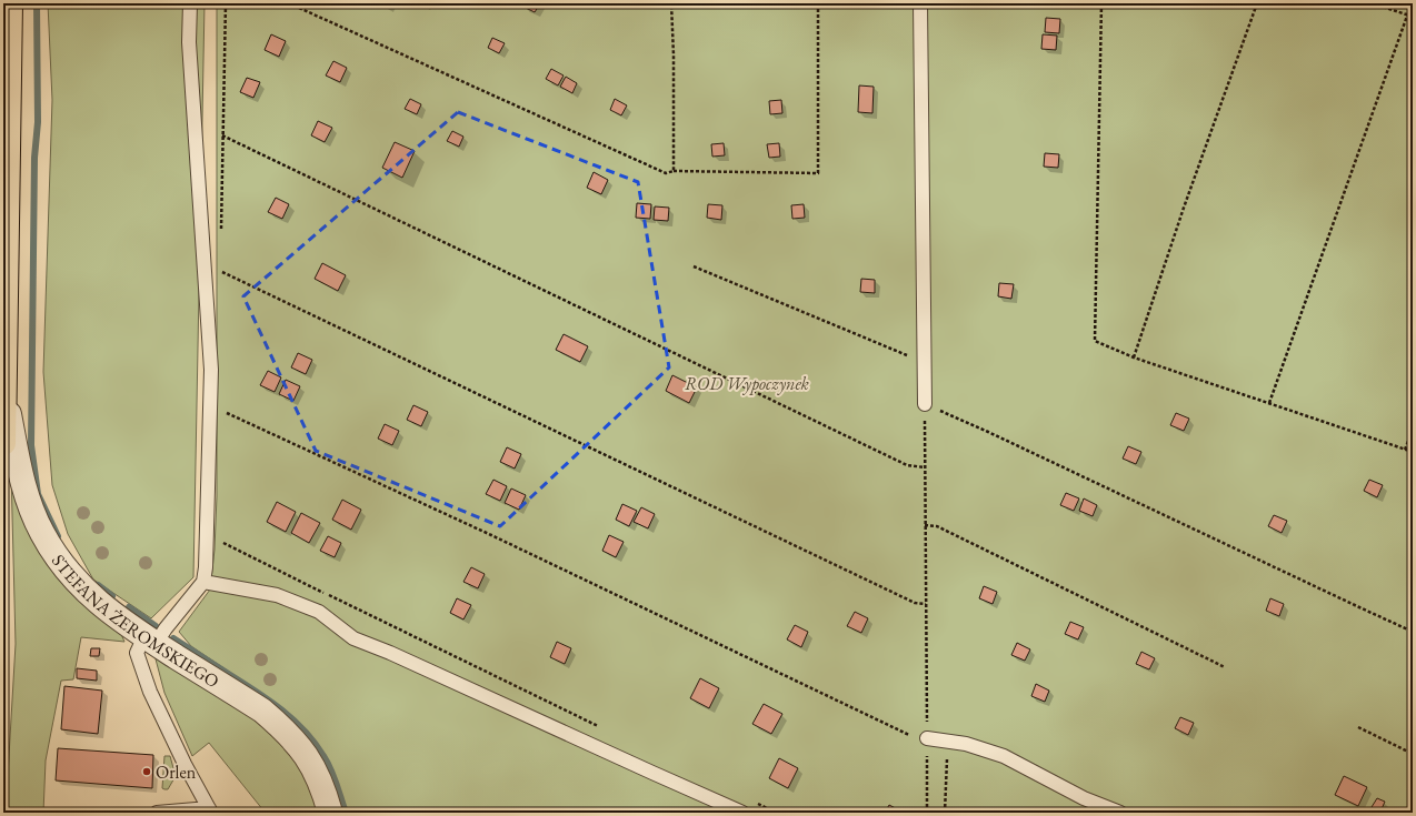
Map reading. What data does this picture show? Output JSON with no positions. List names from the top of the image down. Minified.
{"streets":{"street":["STEFANA ŻEROMSKIEGO"]},"parks":["ROD Wypoczynek"],"places":["Orlen"]}
